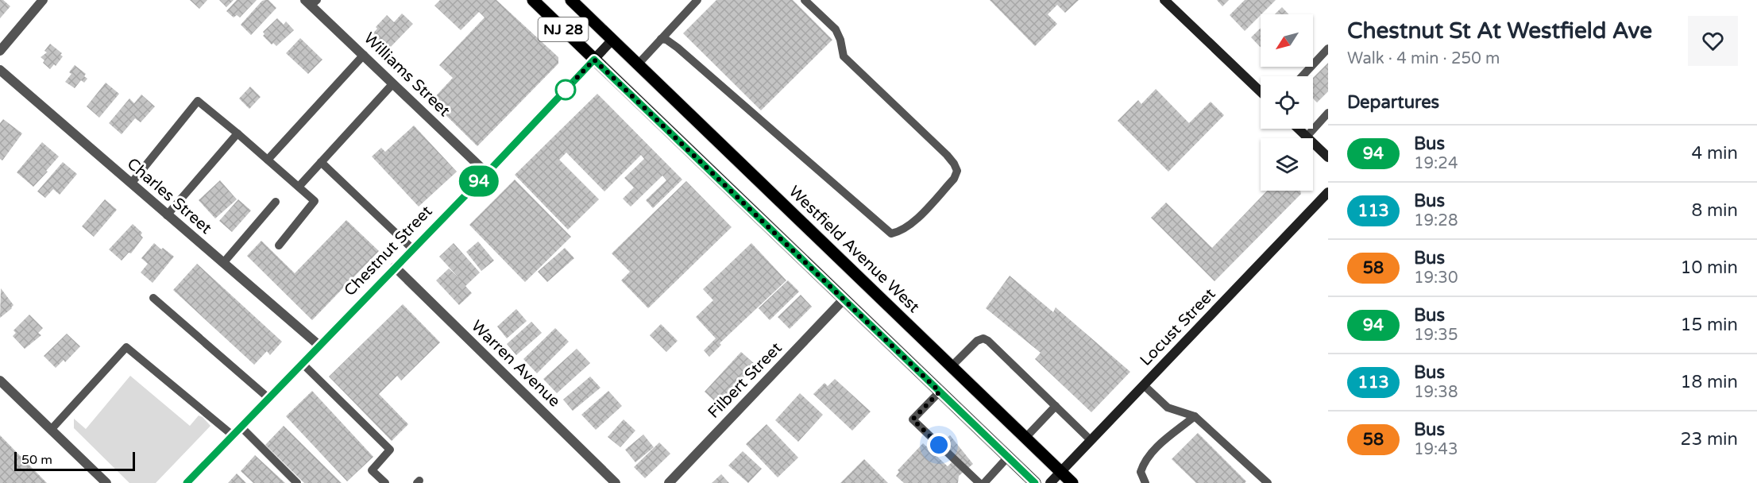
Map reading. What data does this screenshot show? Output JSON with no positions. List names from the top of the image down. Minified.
{"streets":{"main road":["NJ 28","Westfield Avenue West"],"street":["Williams Street","Charles Street","Chestnut Street","Locust Street","Warren Avenue","Filbert Street"]},"crossings":[["NJ 28","Westfield Avenue West"],["NJ 28","Chestnut Street"],["NJ 28","Filbert Street"],["Williams Street","Chestnut Street"],["Charles Street","Chestnut Street"],["Westfield Avenue West","Chestnut Street"],["Westfield Avenue West","Locust Street"],["Chestnut Street","Warren Avenue"]],"lines":["bus line 94"],"scale_bar":"50 m","north":"bottom left","page":{"on_map":"94","heading":[["Chestnut St At Westfield Ave","Walk · 4 min · 250 m"],"Departures"],"list":[{"mark":"94","name":"Bus","note":"19:24","value":"4 min"},{"mark":"113","name":"Bus","note":"19:28","value":"8 min"},{"mark":"58","name":"Bus","note":"19:30","value":"10 min"},{"mark":"94","name":"Bus","note":"19:35","value":"15 min"},{"mark":"113","name":"Bus","note":"19:38","value":"18 min"},{"mark":"58","name":"Bus","note":"19:43","value":"23 min"}],"scale":"50 m"}}
